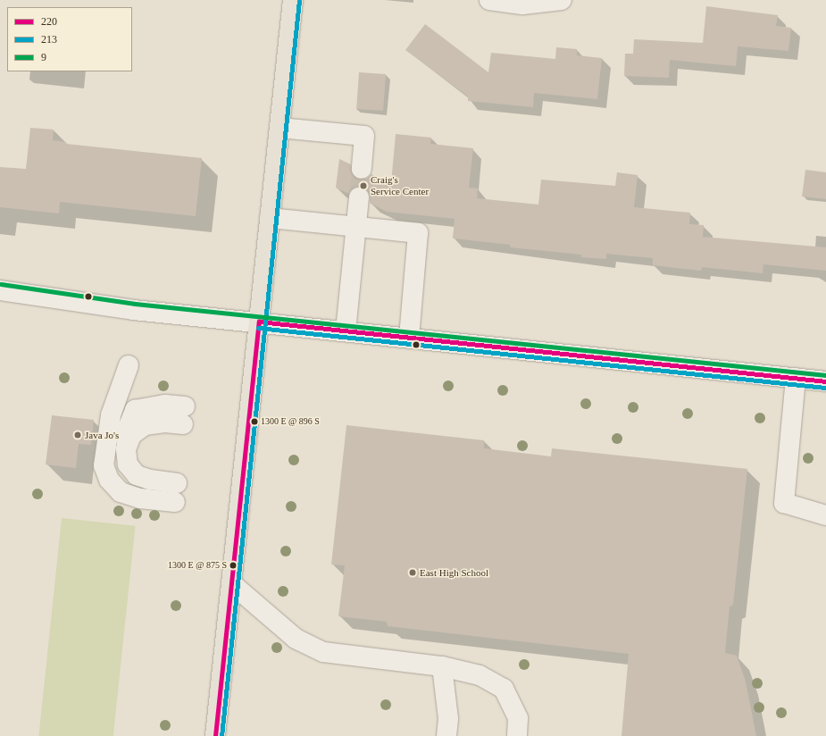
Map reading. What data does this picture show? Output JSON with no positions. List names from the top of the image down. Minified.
{"places":["Craig's Service Center","1300 E @ 896 S","Java Jo's","1300 E @ 875 S","East High School"],"lines":["transit line 213","transit line 9","transit line 220"],"legend":["220","213","9"]}
